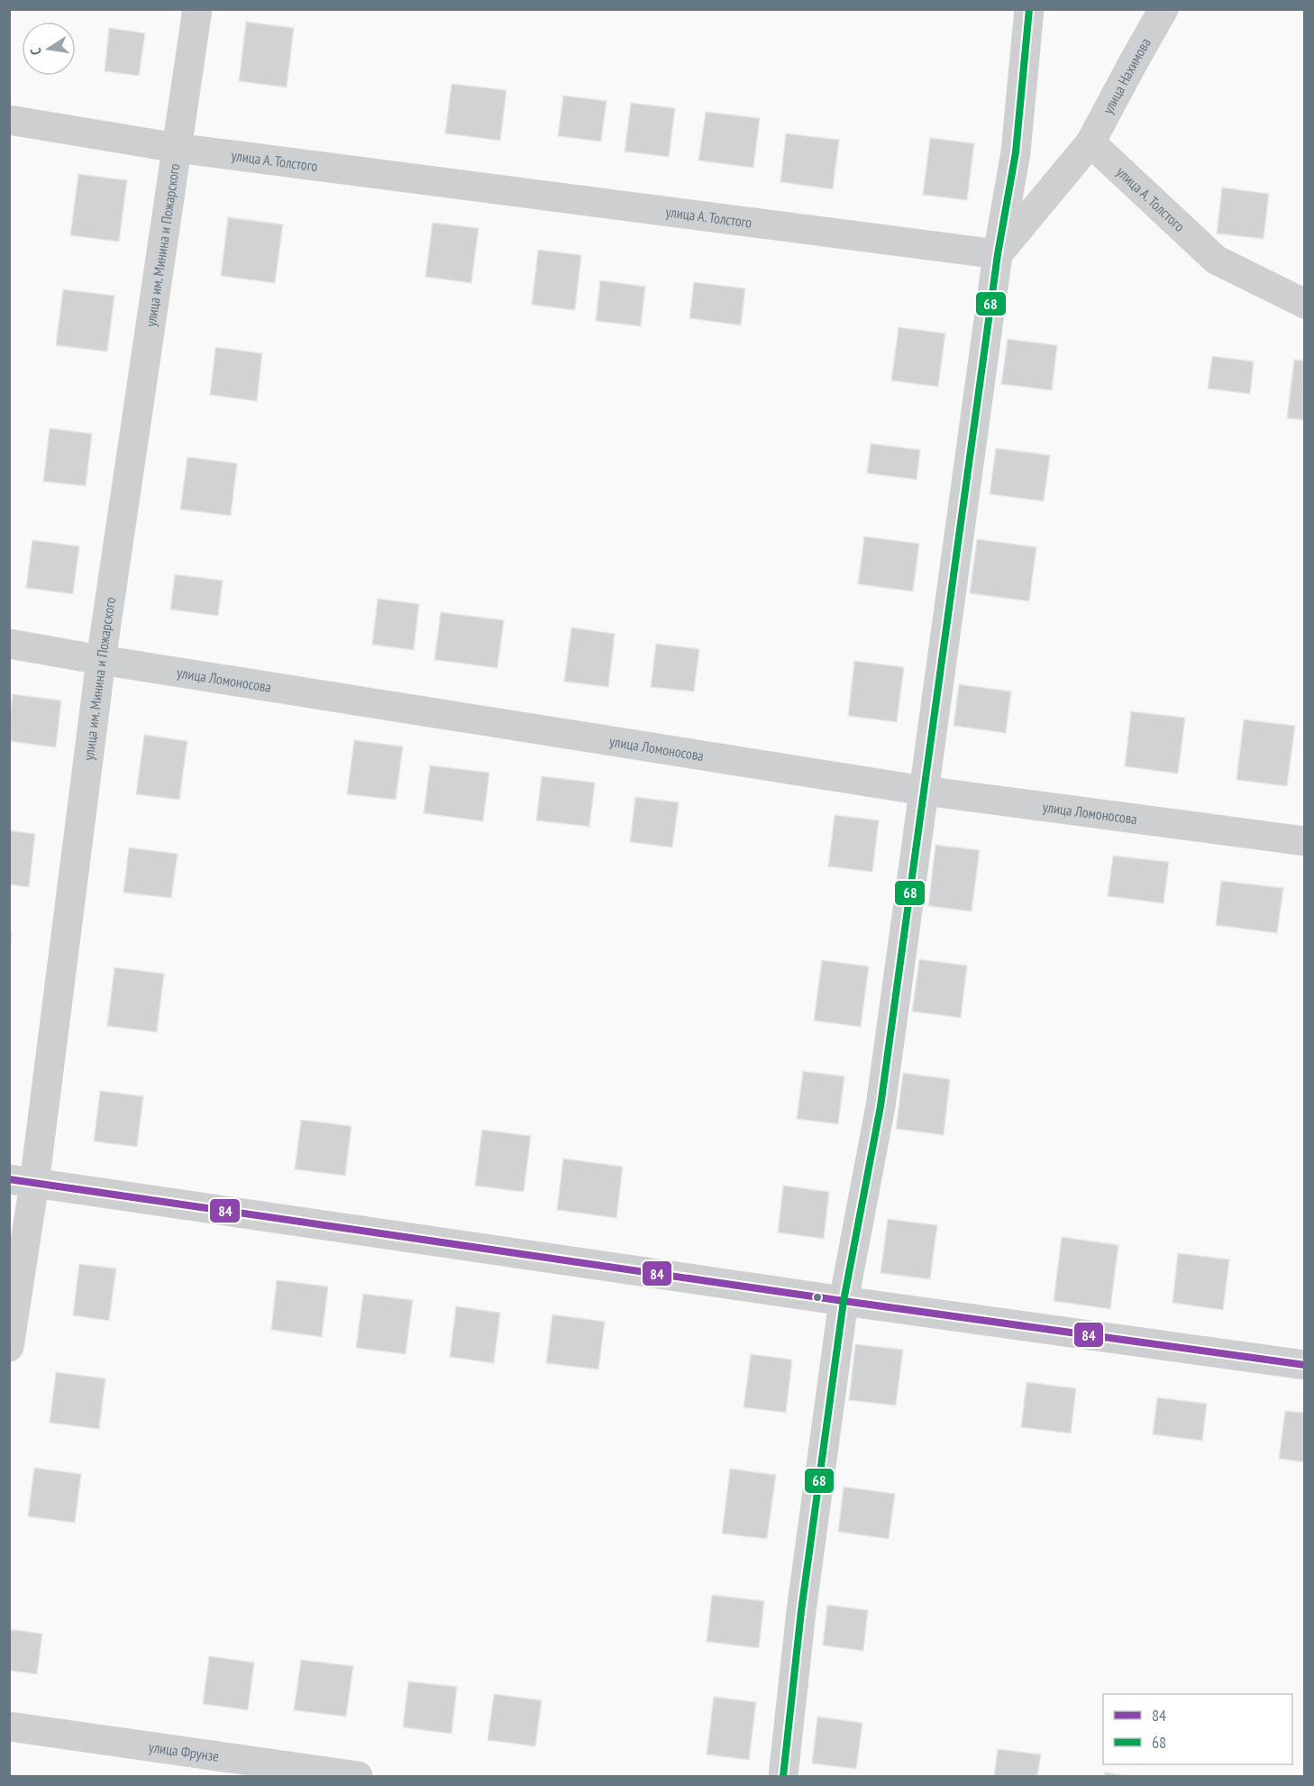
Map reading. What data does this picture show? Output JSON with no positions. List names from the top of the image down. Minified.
{"streets":{"street":["улица Нахимова","улица А. Толстого","улица им. Минина и Пожарского","улица Ломоносова","улица Фрунзе"]},"crossings":[["улица Нахимова","улица А. Толстого"],["улица А. Толстого","улица им. Минина и Пожарского"],["улица им. Минина и Пожарского","улица Ломоносова"]],"lines":["transit line 68","transit line 84"],"legend":["84","68"],"north":"left"}
